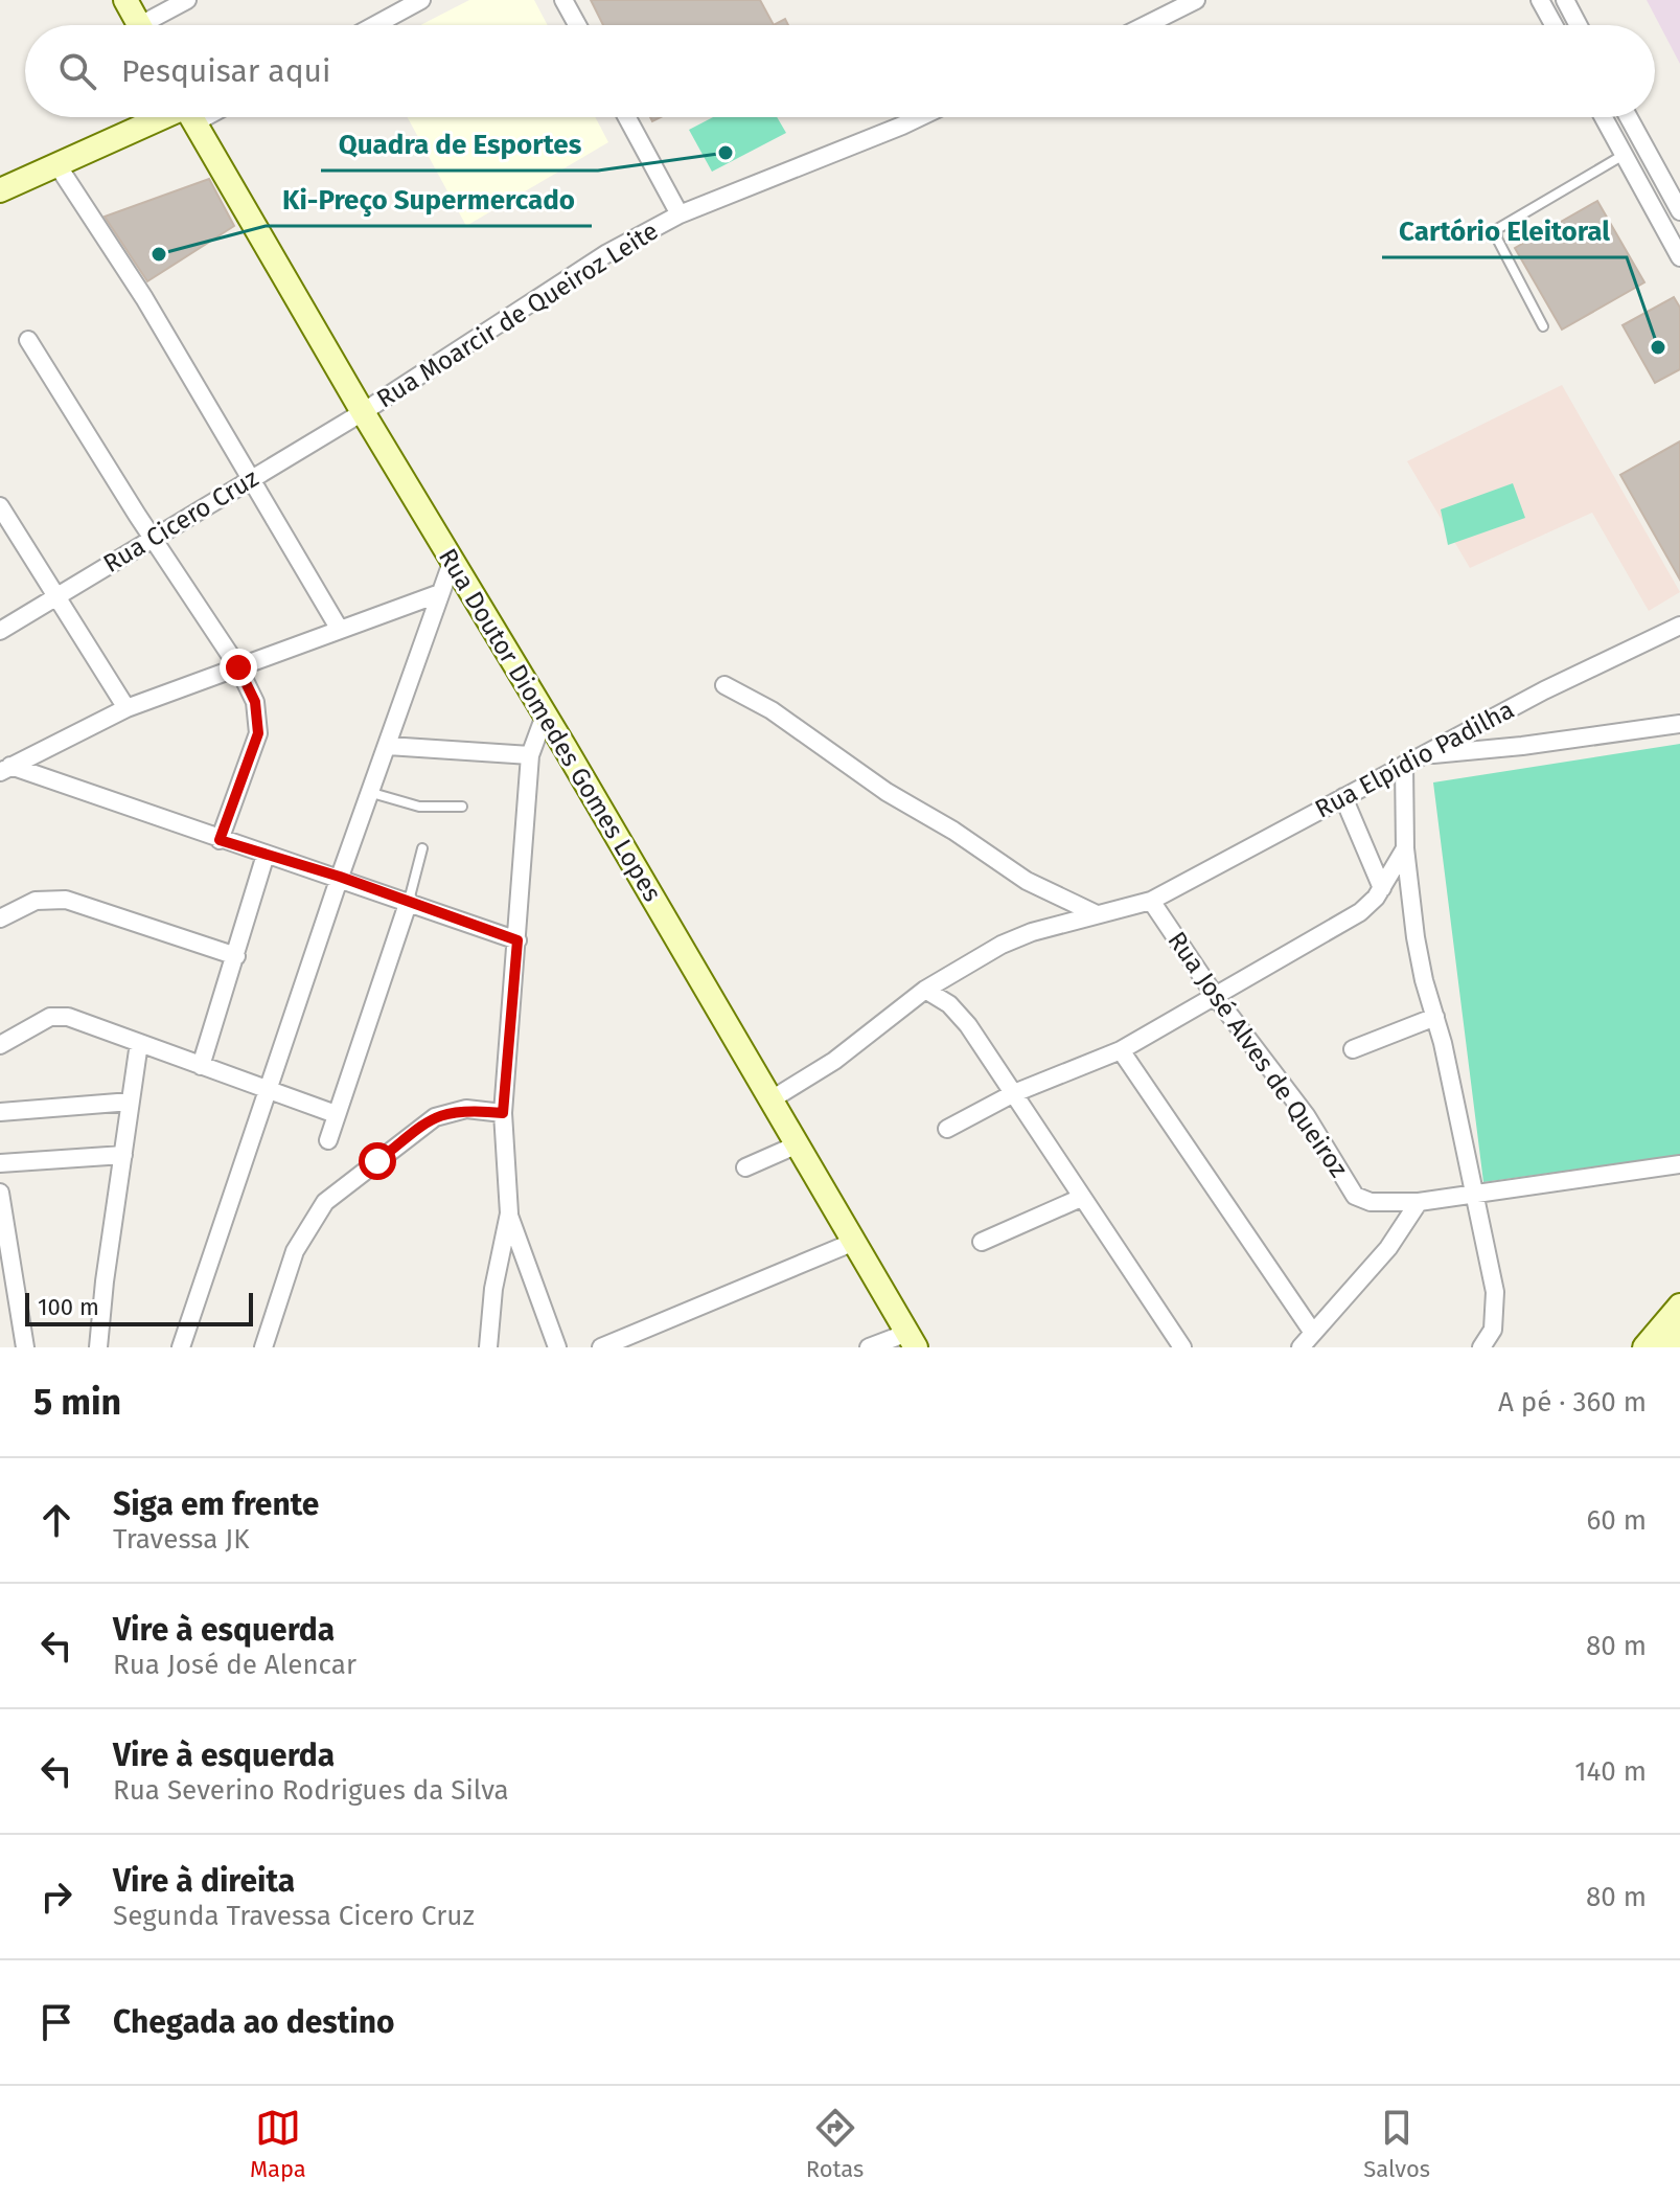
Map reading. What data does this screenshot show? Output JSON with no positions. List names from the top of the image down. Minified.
{"streets":{"street":["Rua Moarcir de Queiroz Leite","Rua Cicero Cruz","Rua Doutor Diomedes Gomes Lopes","Rua Elpídio Padilha","Rua José Alves de Queiroz"]},"crossings":[["Rua Moarcir de Queiroz Leite","Rua Cicero Cruz"],["Rua Moarcir de Queiroz Leite","Rua Doutor Diomedes Gomes Lopes"],["Rua Cicero Cruz","Rua Doutor Diomedes Gomes Lopes"],["Rua Doutor Diomedes Gomes Lopes","Rua Elpídio Padilha"],["Rua Elpídio Padilha","Rua José Alves de Queiroz"]],"places":["Quadra de Esportes","Ki-Preço Supermercado","Cartório Eleitoral"],"scale_bar":"100 m","page":{"search":"Pesquisar aqui","scale":"100 m","heading":["5 min","A pé · 360 m"],"list":[["Siga em frente","Travessa JK","60 m"],["Vire à esquerda","Rua José de Alencar","80 m"],["Vire à esquerda","Rua Severino Rodrigues da Silva","140 m"],["Vire à direita","Segunda Travessa Cicero Cruz","80 m"],"Chegada ao destino"],"nav":["Mapa","Rotas","Salvos"]}}
